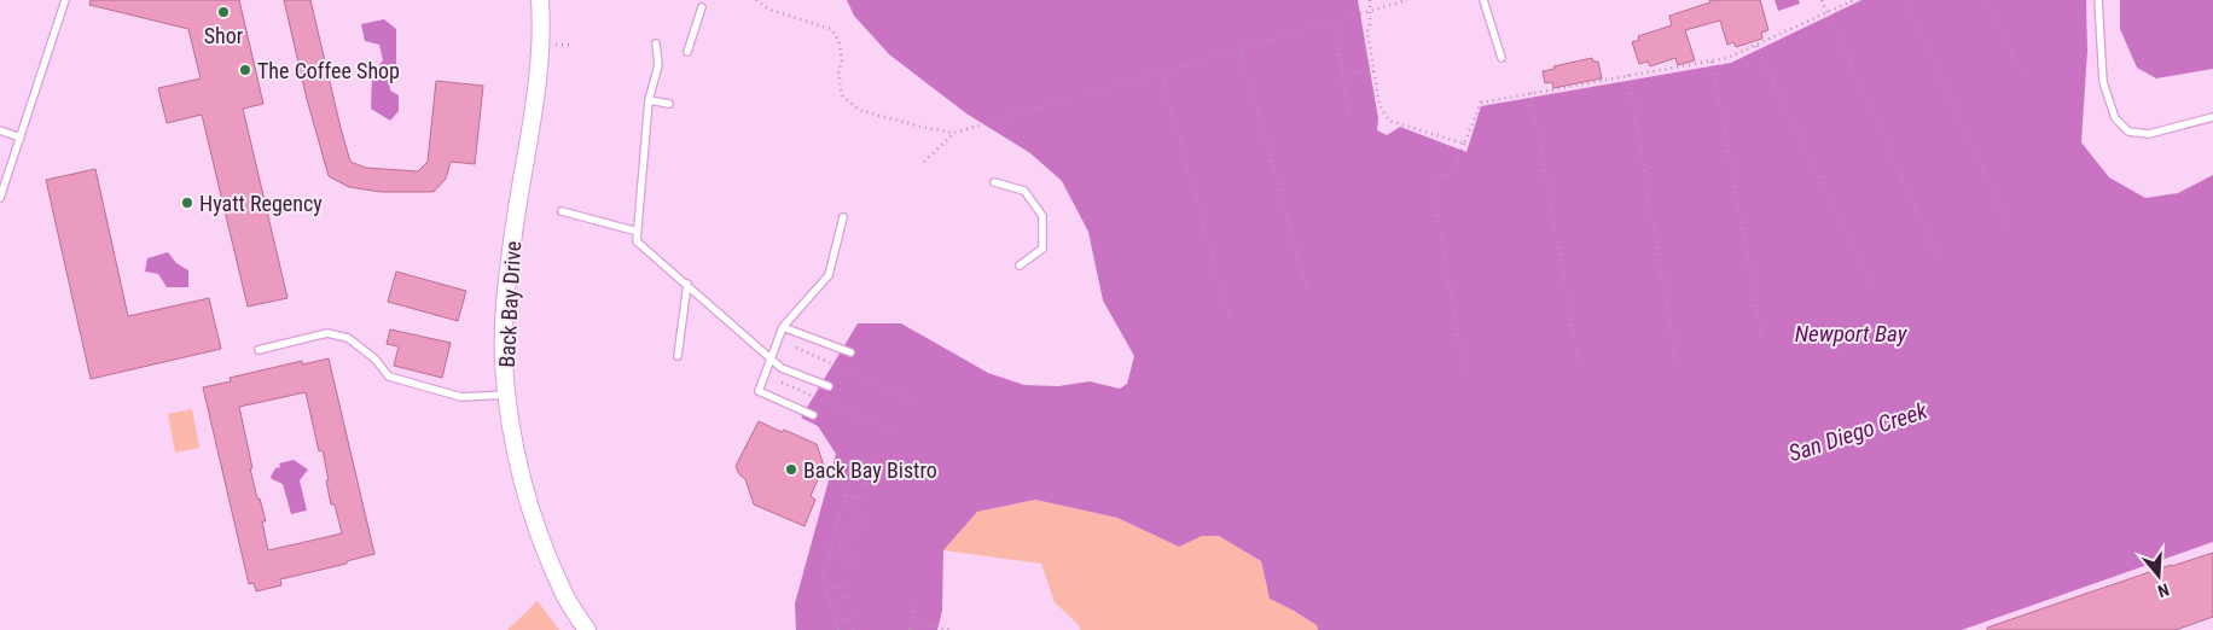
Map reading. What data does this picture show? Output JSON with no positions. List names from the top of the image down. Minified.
{"streets":{"street":["Back Bay Drive"]},"water":["Newport Bay","San Diego Creek"],"places":["Shor","The Coffee Shop","Hyatt Regency","Back Bay Bistro"],"north":"bottom"}
